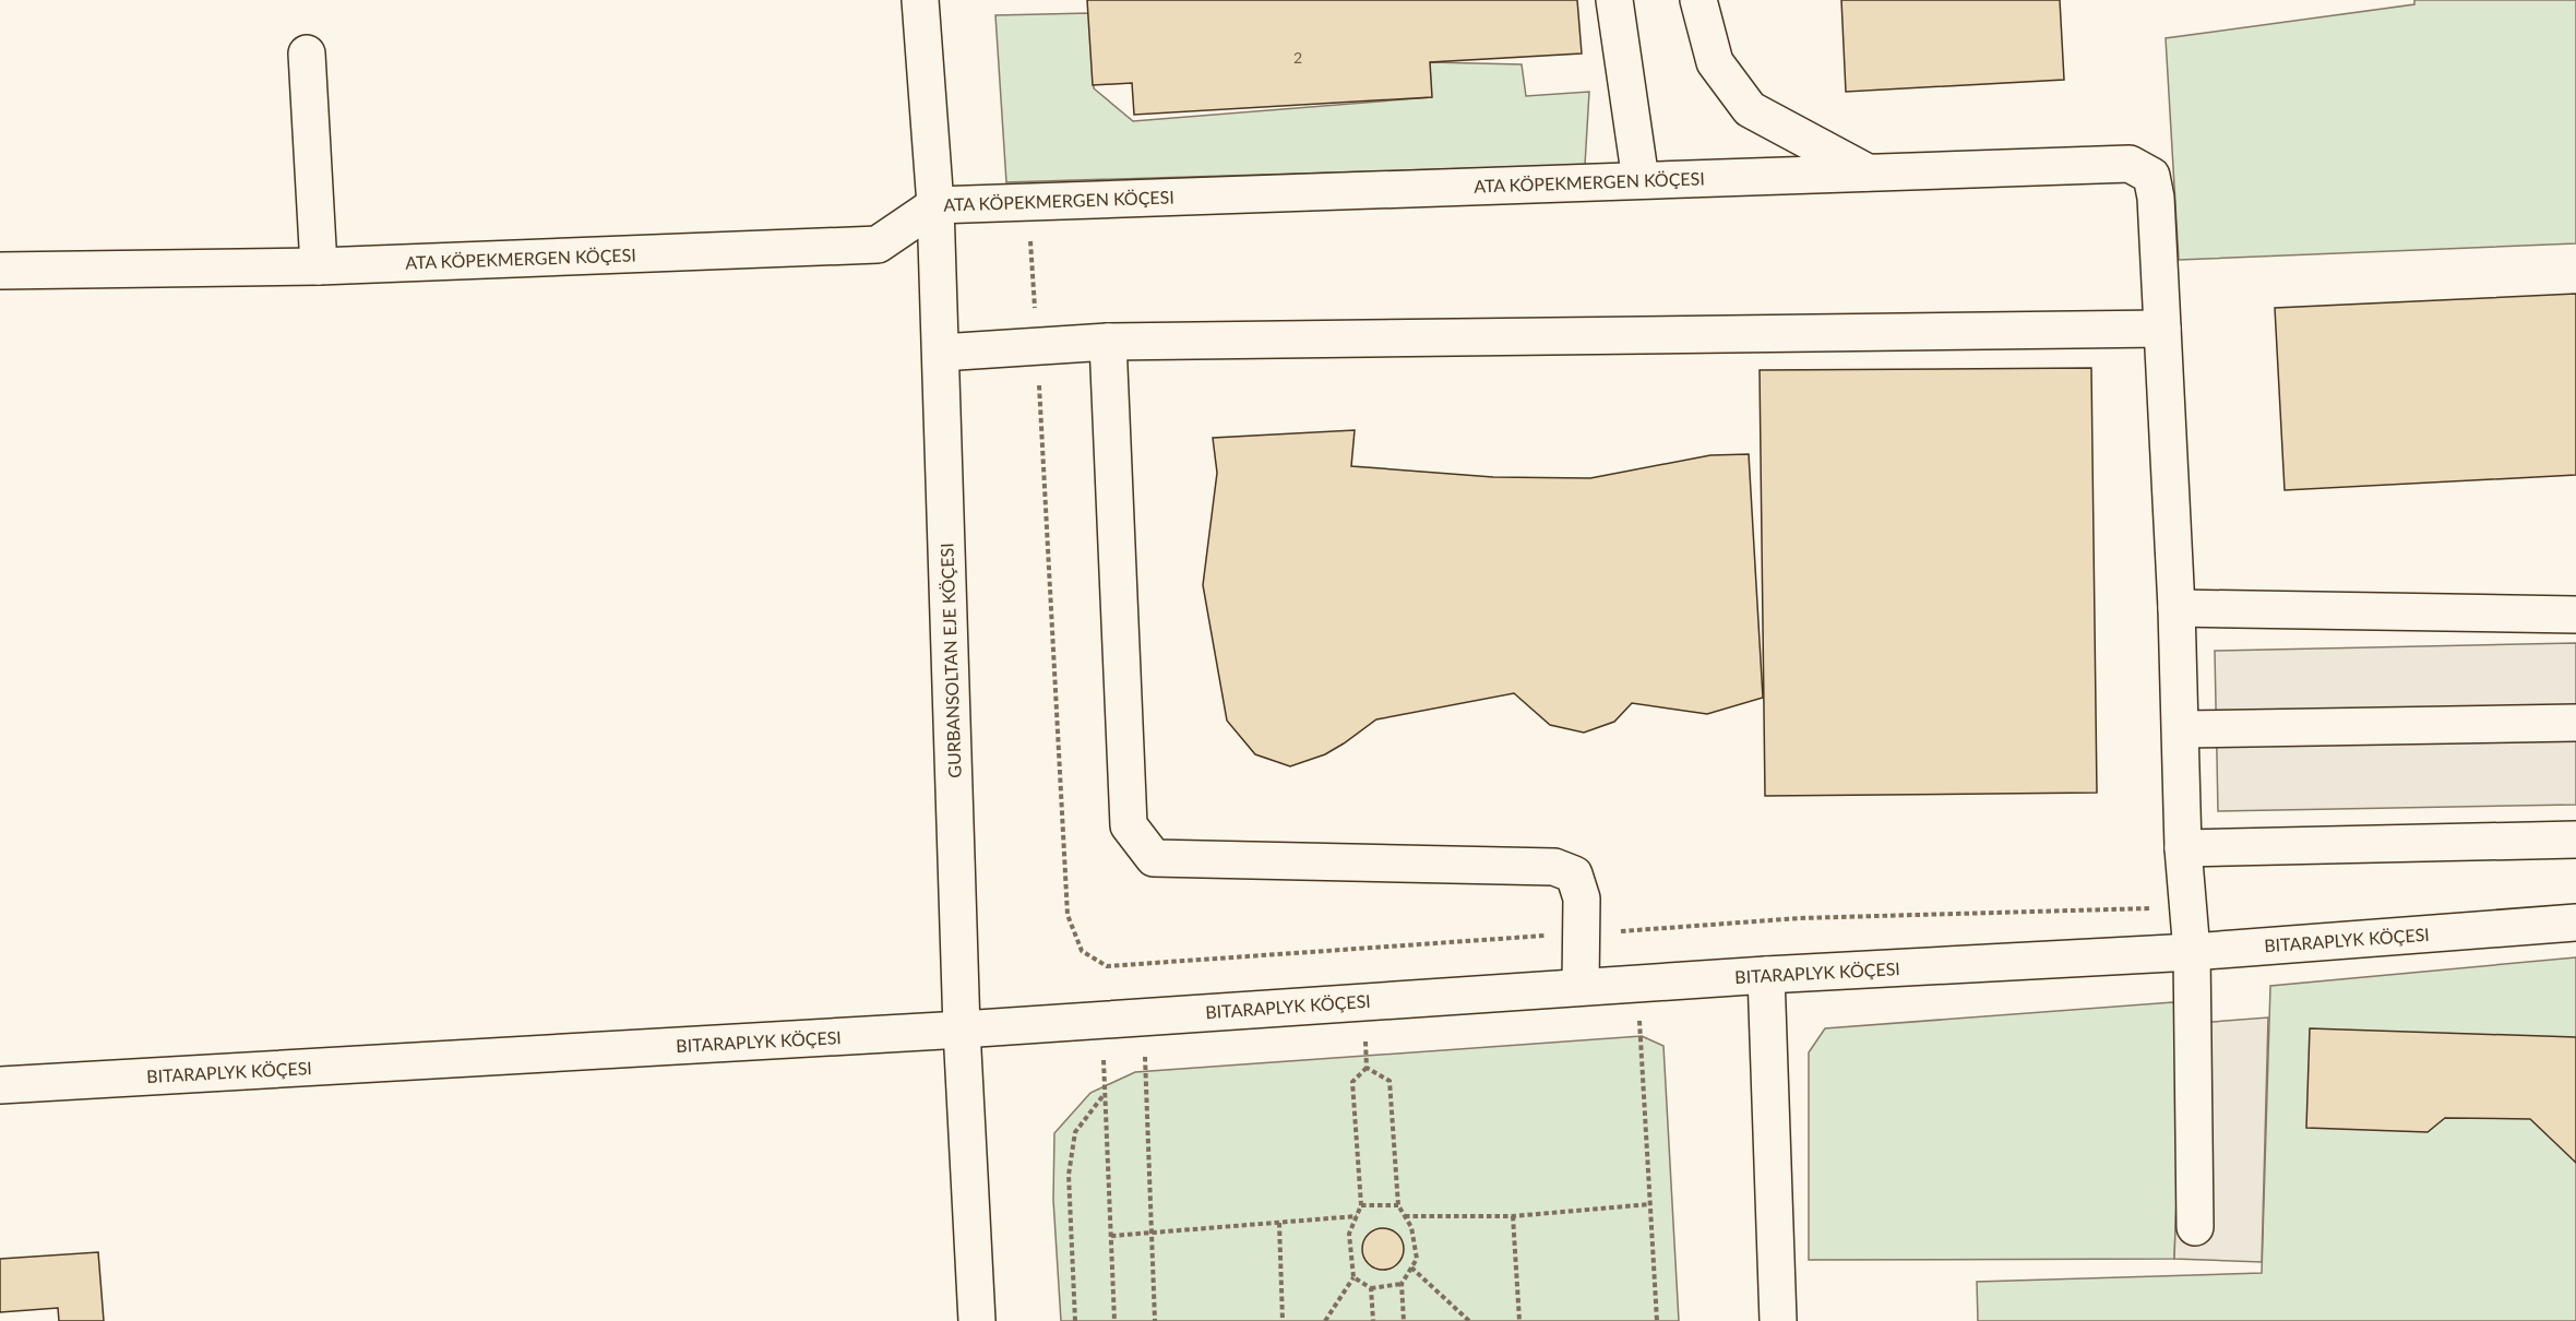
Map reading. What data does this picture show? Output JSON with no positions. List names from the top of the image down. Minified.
{"streets":{"street":["ATA KÖPEKMERGEN KÖÇESI","GURBANSOLTAN EJE KÖÇESI","BITARAPLYK KÖÇESI"]},"crossings":[["ATA KÖPEKMERGEN KÖÇESI","GURBANSOLTAN EJE KÖÇESI"],["GURBANSOLTAN EJE KÖÇESI","BITARAPLYK KÖÇESI"]],"house_numbers":["2"]}
